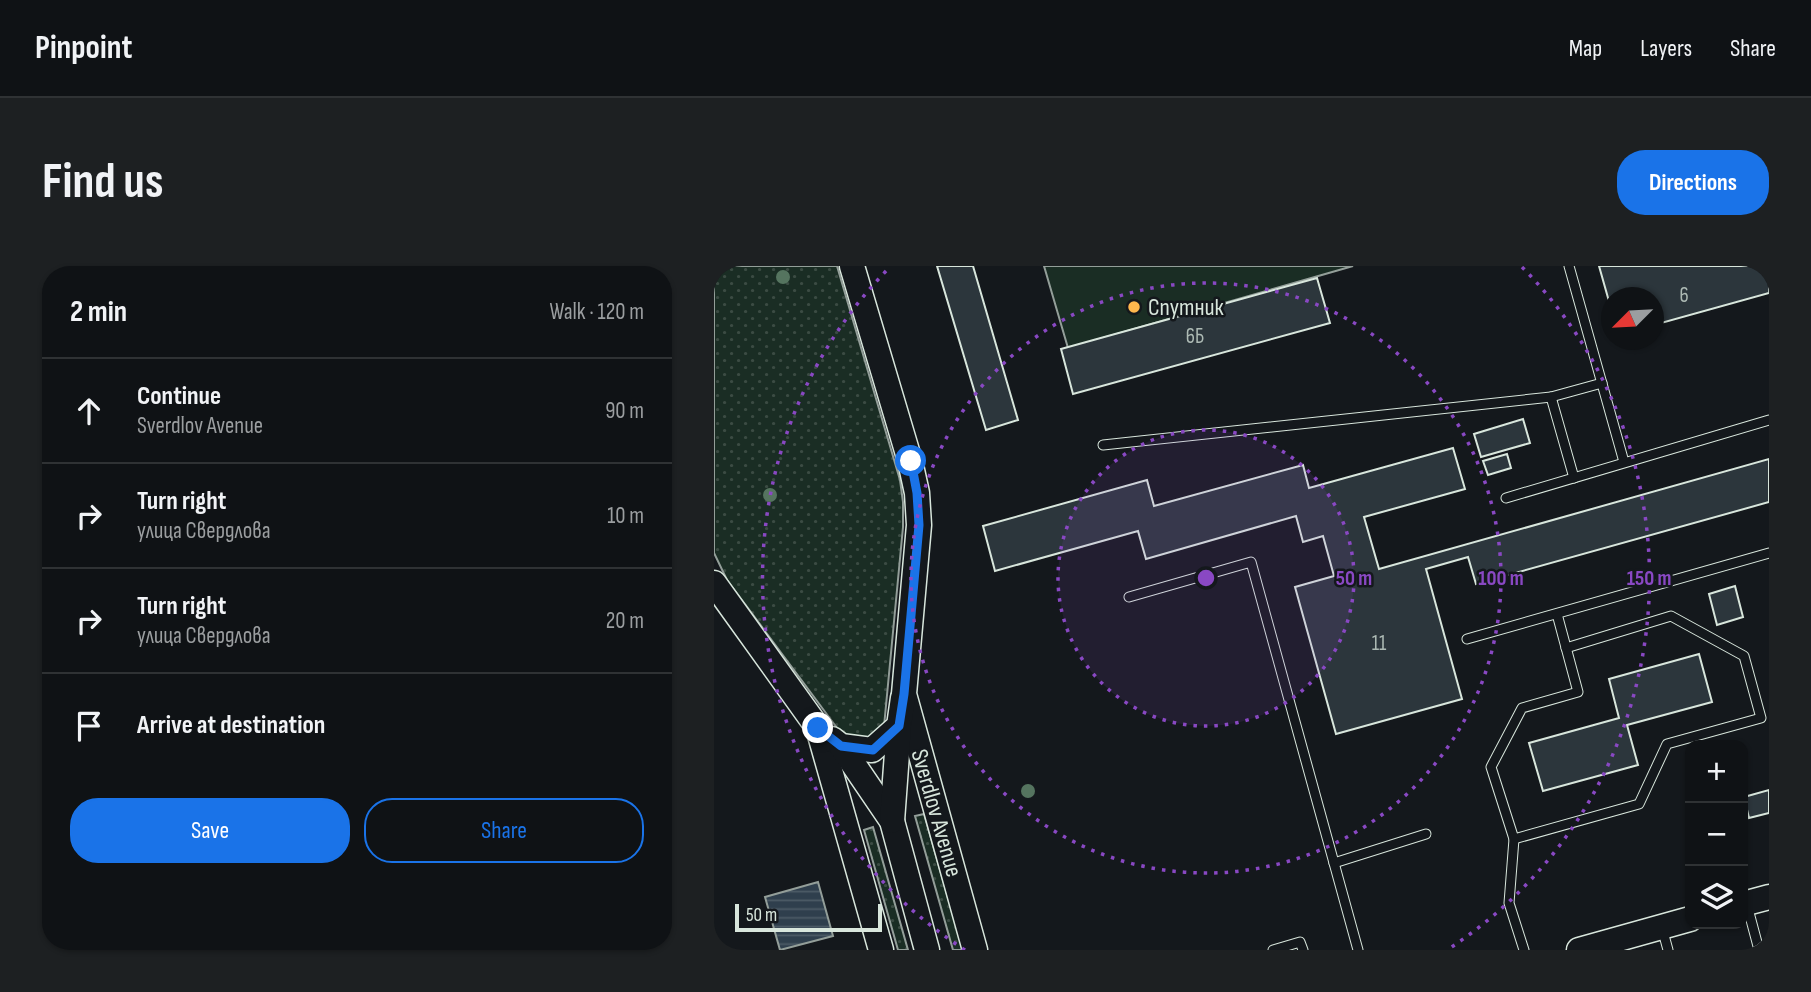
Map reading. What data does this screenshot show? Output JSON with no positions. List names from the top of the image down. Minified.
{"streets":{"main road":["Sverdlov Avenue"]},"places":["Спутник"],"house_numbers":["6","6Б","11"],"scale_bar":"50 m","north":"bottom left","page":{"header":"Pinpoint","nav":["Map","Layers","Share"],"buttons":["Directions",["Save","Share"]],"title":"Find us","heading":["2 min","Walk · 120 m"],"list":[["Continue","Sverdlov Avenue","90 m"],["Turn right","улица Свердлова","10 m"],["Turn right","улица Свердлова","20 m"],"Arrive at destination"],"map_buttons":["+","−"],"scale":"50 m"},"rings":["50 m","100 m","150 m"]}
